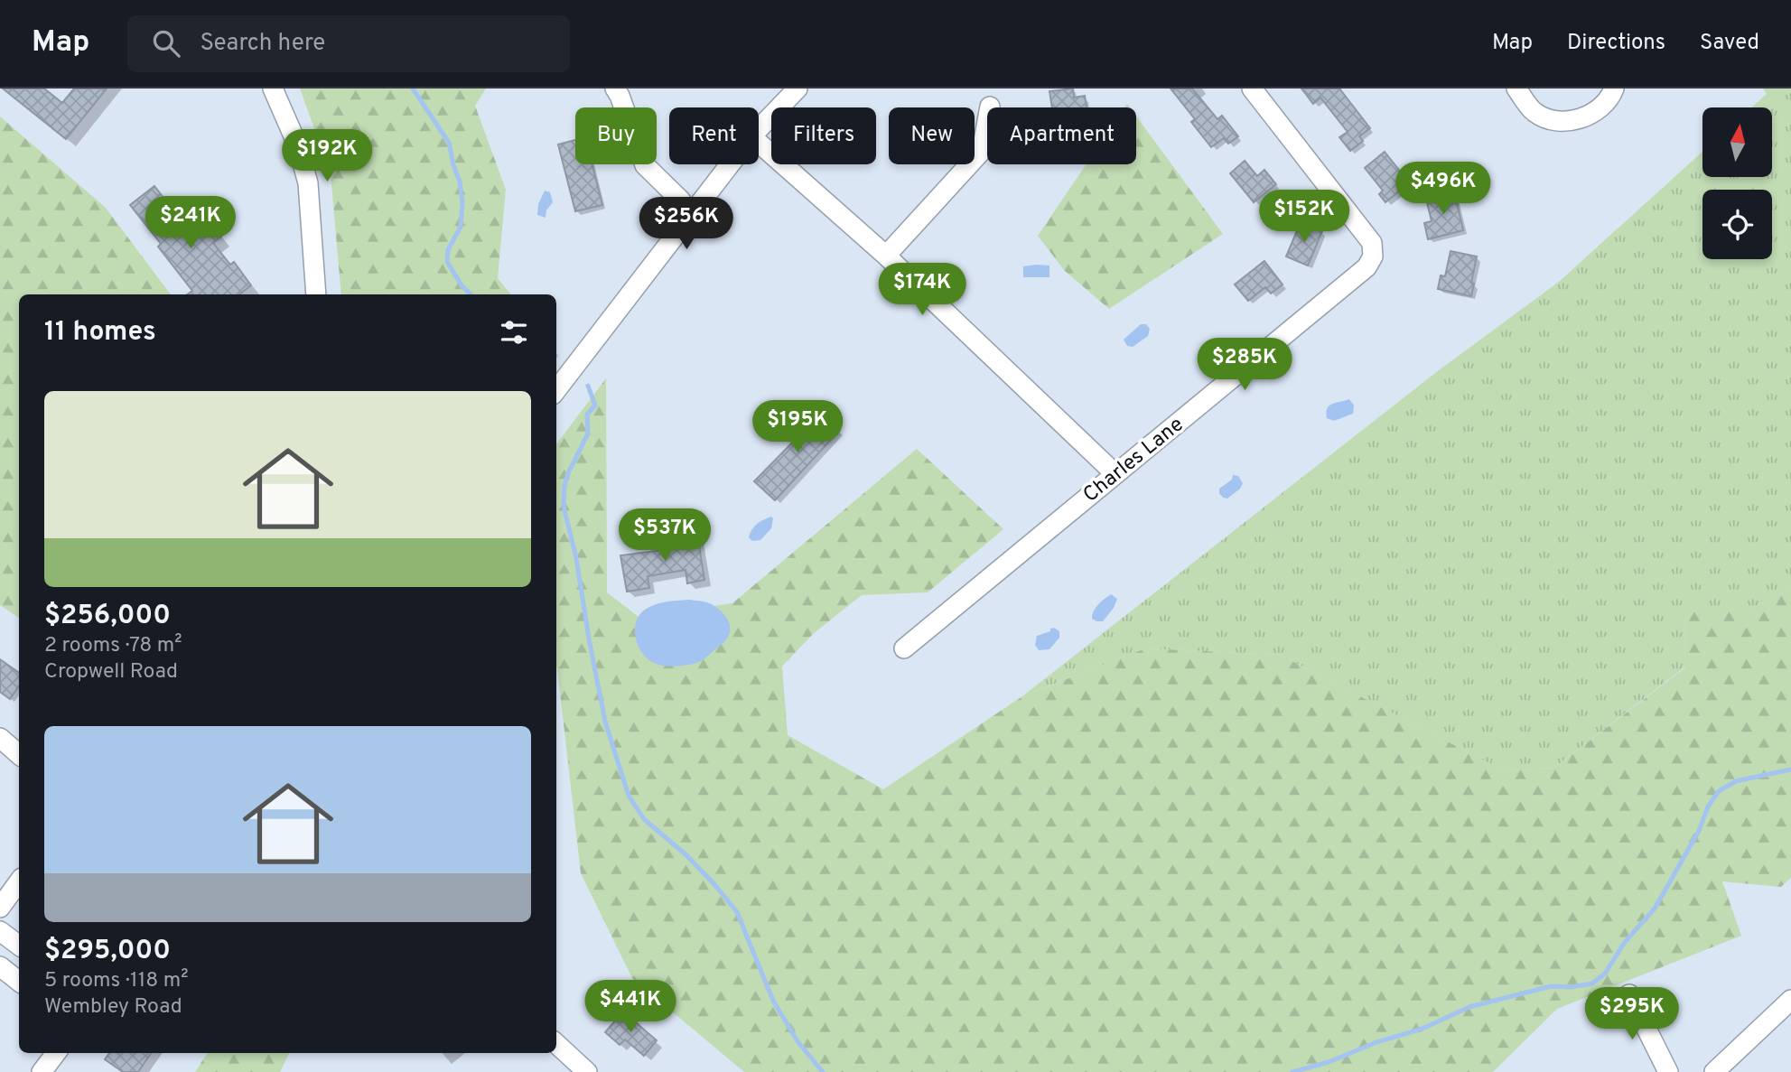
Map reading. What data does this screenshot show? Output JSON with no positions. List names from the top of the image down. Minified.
{"streets":{"street":["Charles Lane"]},"north":"top","page":{"header":"Map","search":"Search here","nav":["Map","Directions","Saved"],"chip":["Buy","Rent","Filters","New","Apartment"],"price":["$192K","$496K","$152K","$241K","$256K","$174K","$285K","$195K","$537K","$441K","$295K"],"heading":"11 homes","list":[{"name":"$256,000","note":"2 rooms · 78 m² · Cropwell Road"},{"name":"$295,000","note":"5 rooms · 118 m² · Wembley Road"}]}}
